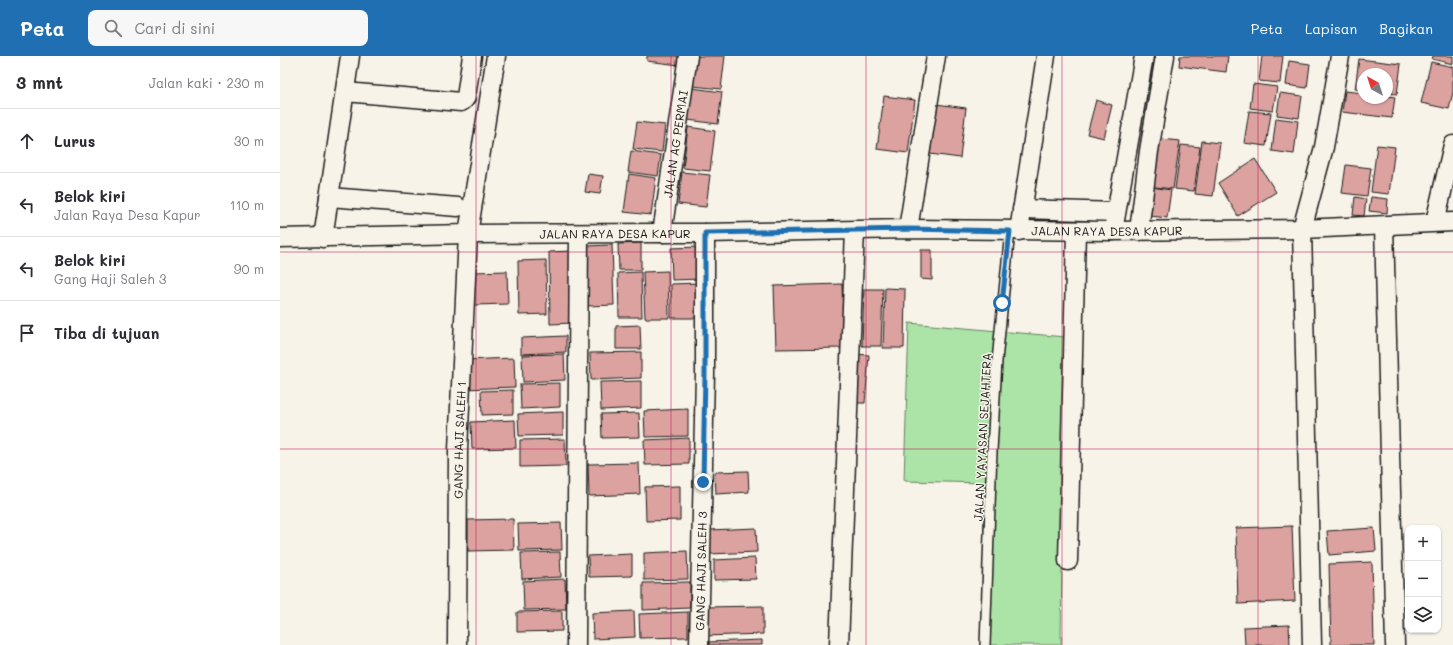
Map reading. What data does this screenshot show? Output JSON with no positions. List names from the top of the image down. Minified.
{"streets":{"street":["JALAN AG PERMAI","JALAN RAYA DESA KAPUR","GANG HAJI SALEH 1","GANG HAJI SALEH 3"],"lane":["JALAN YAYASAN SEJAHTERA"]},"crossings":[["JALAN AG PERMAI","JALAN RAYA DESA KAPUR"],["JALAN RAYA DESA KAPUR","JALAN YAYASAN SEJAHTERA"],["JALAN RAYA DESA KAPUR","GANG HAJI SALEH 1"],["JALAN RAYA DESA KAPUR","GANG HAJI SALEH 3"]],"north":"top left","page":{"header":"Peta","search":"Cari di sini","nav":["Peta","Lapisan","Bagikan"],"heading":["3 mnt","Jalan kaki · 230 m"],"list":[["Lurus","30 m"],["Belok kiri","Jalan Raya Desa Kapur","110 m"],["Belok kiri","Gang Haji Saleh 3","90 m"],"Tiba di tujuan"],"map_buttons":["+","−"]}}
